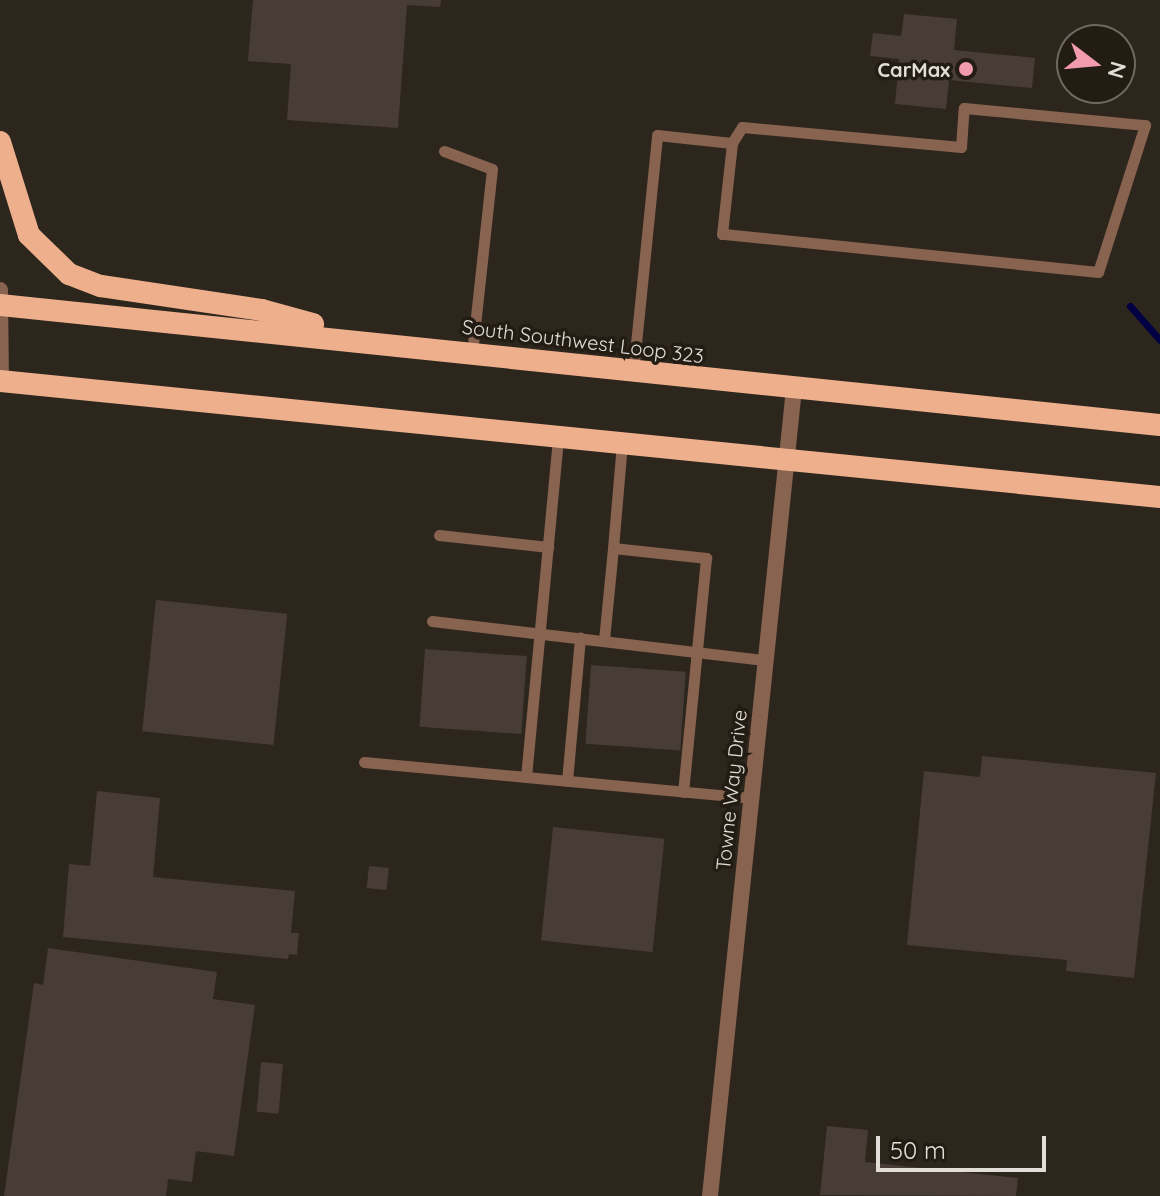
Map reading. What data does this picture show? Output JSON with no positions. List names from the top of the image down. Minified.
{"streets":{"highway":["South Southwest Loop 323"],"street":["Towne Way Drive"]},"crossings":[["South Southwest Loop 323","Towne Way Drive"]],"places":["CarMax"],"scale_bar":"50 m","north":"right"}
